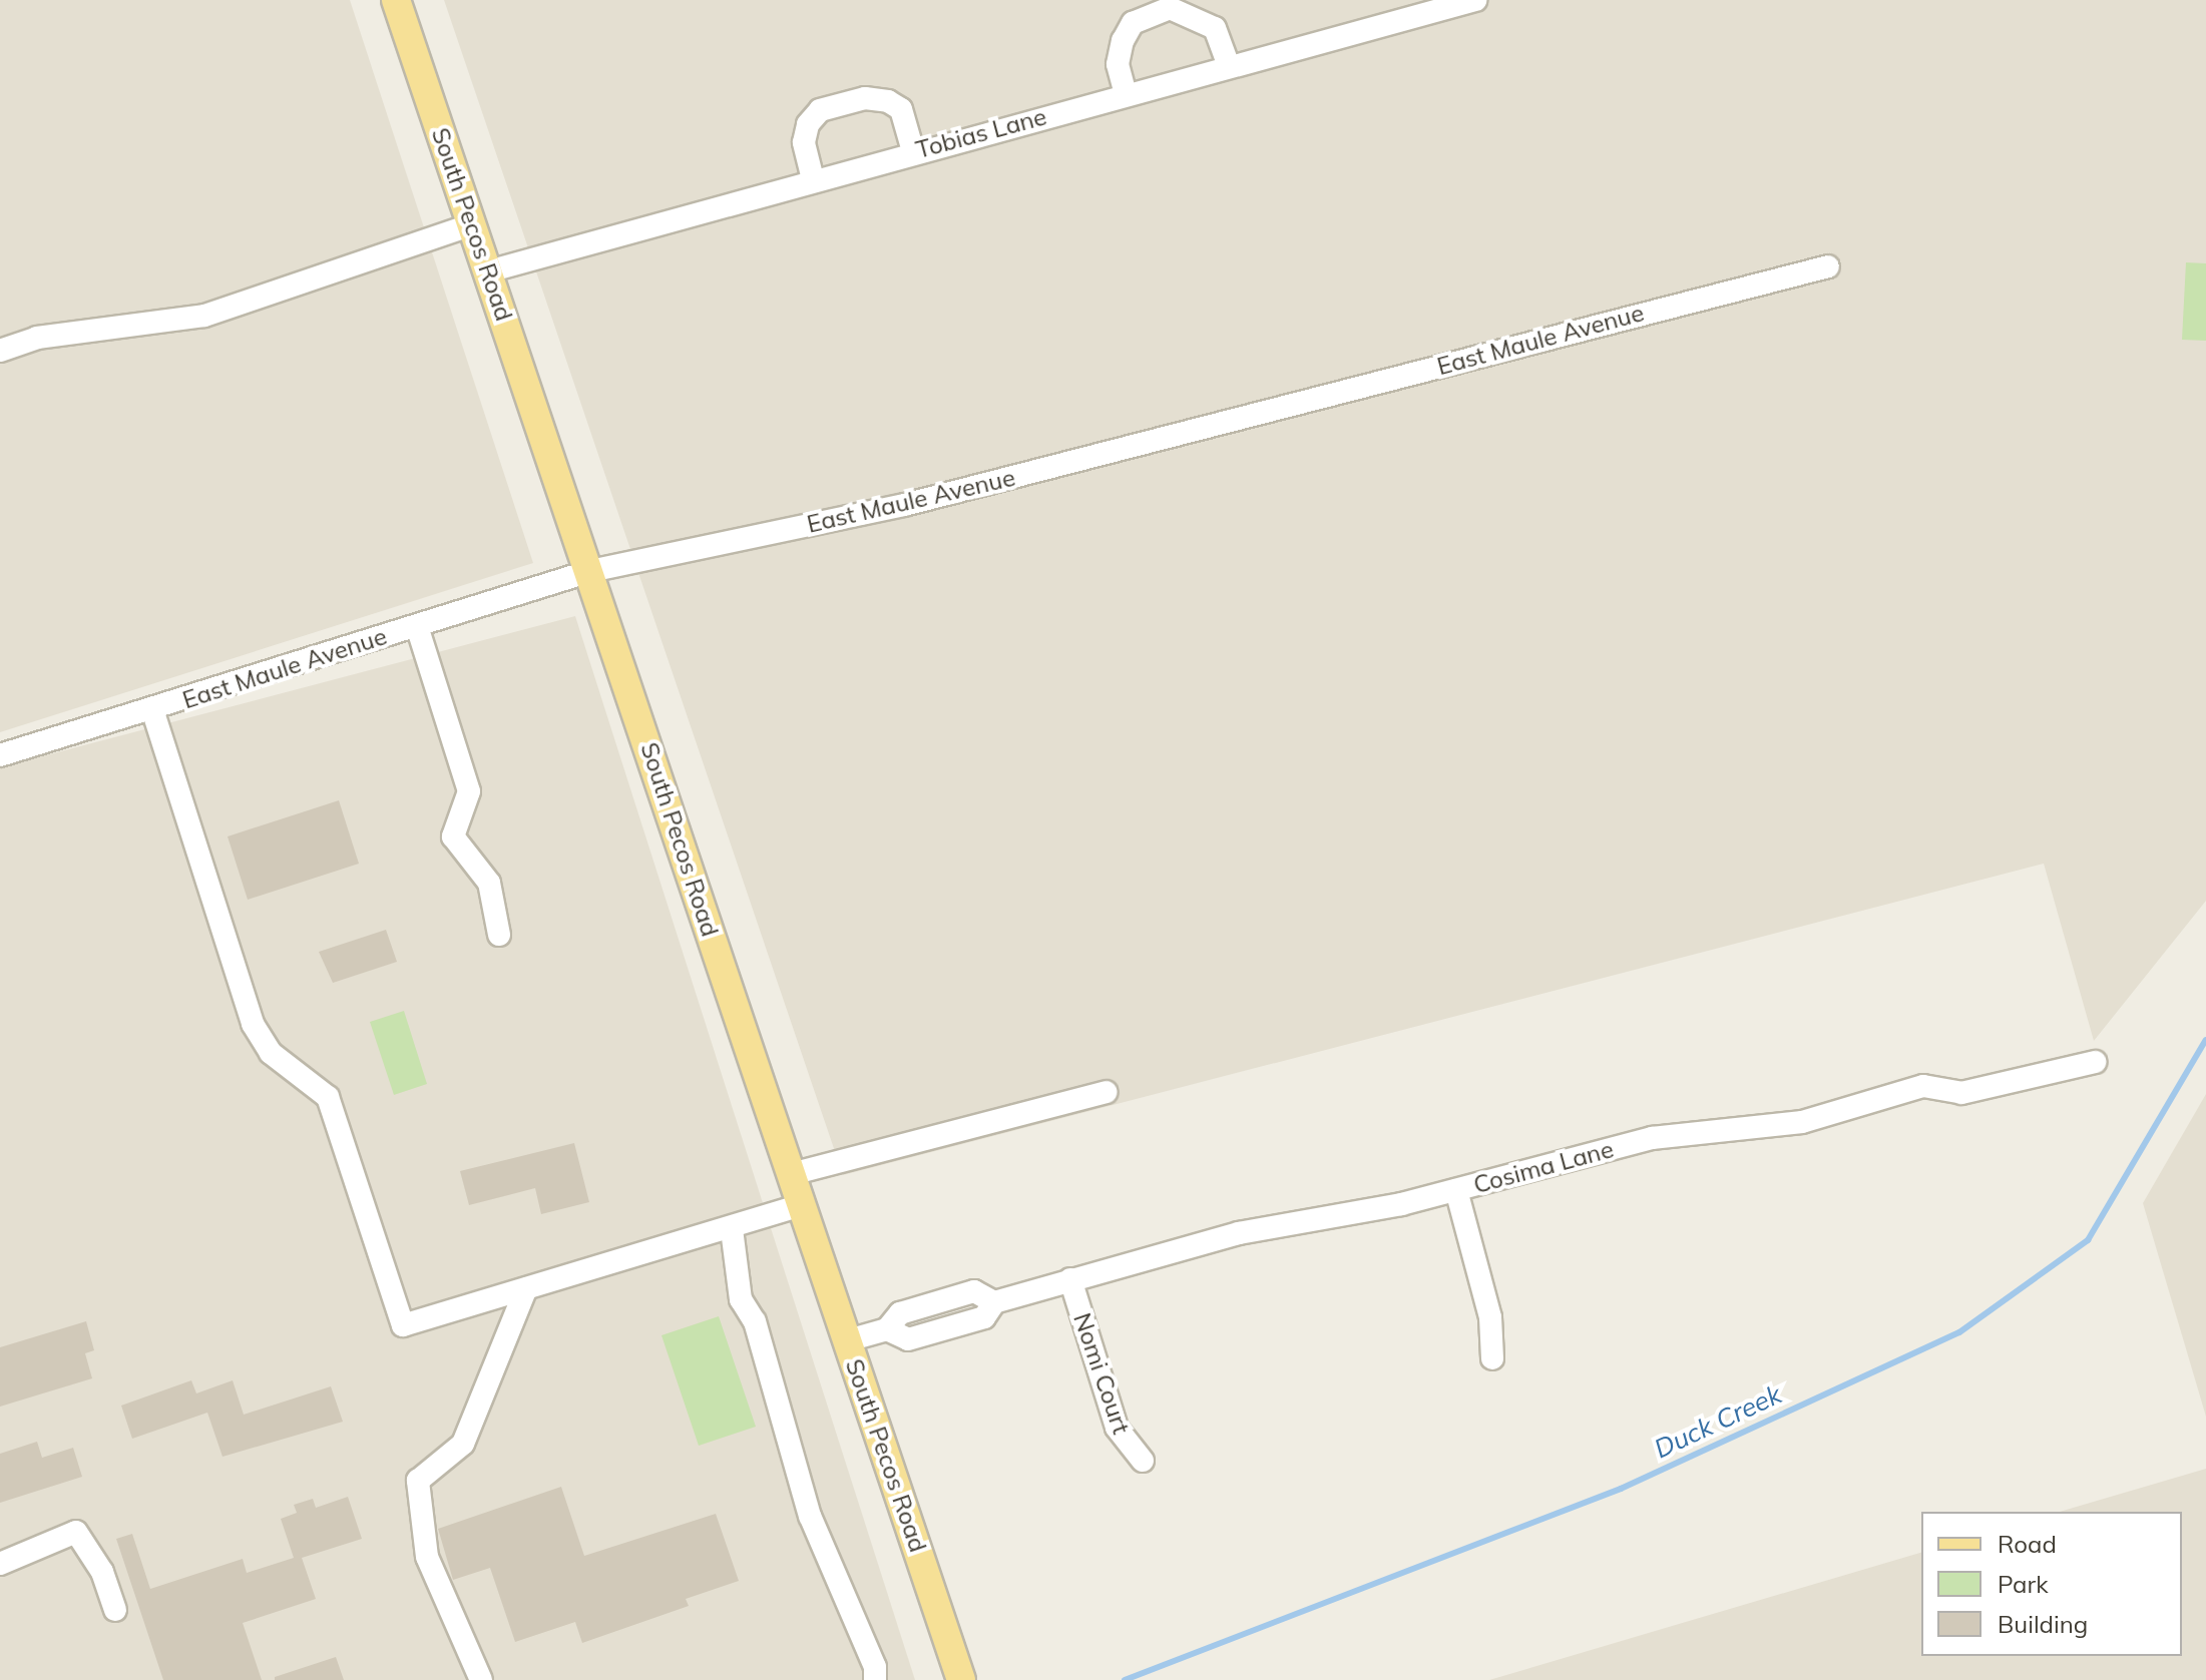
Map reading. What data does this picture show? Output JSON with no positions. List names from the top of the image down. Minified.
{"streets":{"main road":["South Pecos Road"],"street":["Tobias Lane","East Maule Avenue","Cosima Lane","Nomi Court"]},"crossings":[["Tobias Lane","South Pecos Road"],["South Pecos Road","East Maule Avenue"],["South Pecos Road","Cosima Lane"],["Cosima Lane","Nomi Court"]],"water":["Duck Creek"],"legend":["Road","Park","Building"]}
